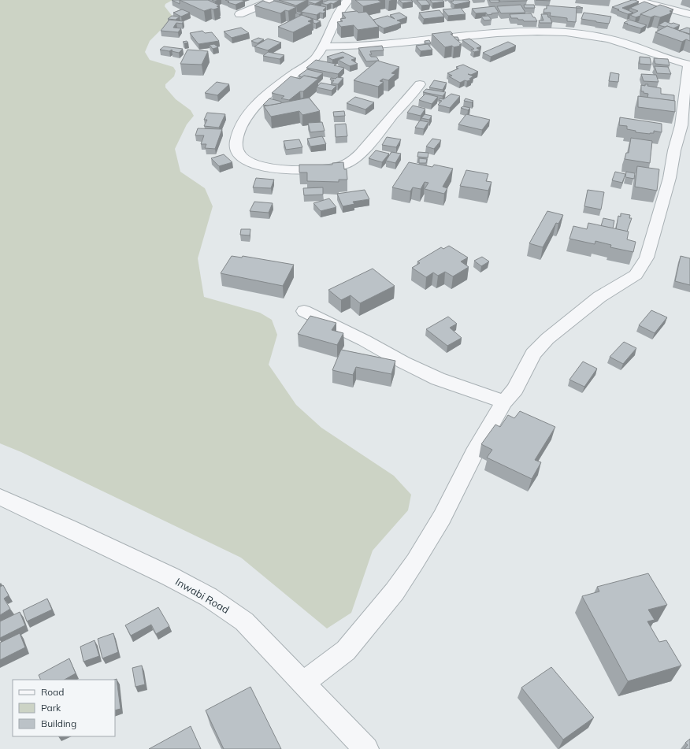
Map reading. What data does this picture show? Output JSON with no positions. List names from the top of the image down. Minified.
{"streets":{"street":["Inwabi Road"]},"legend":["Road","Park","Building"]}
